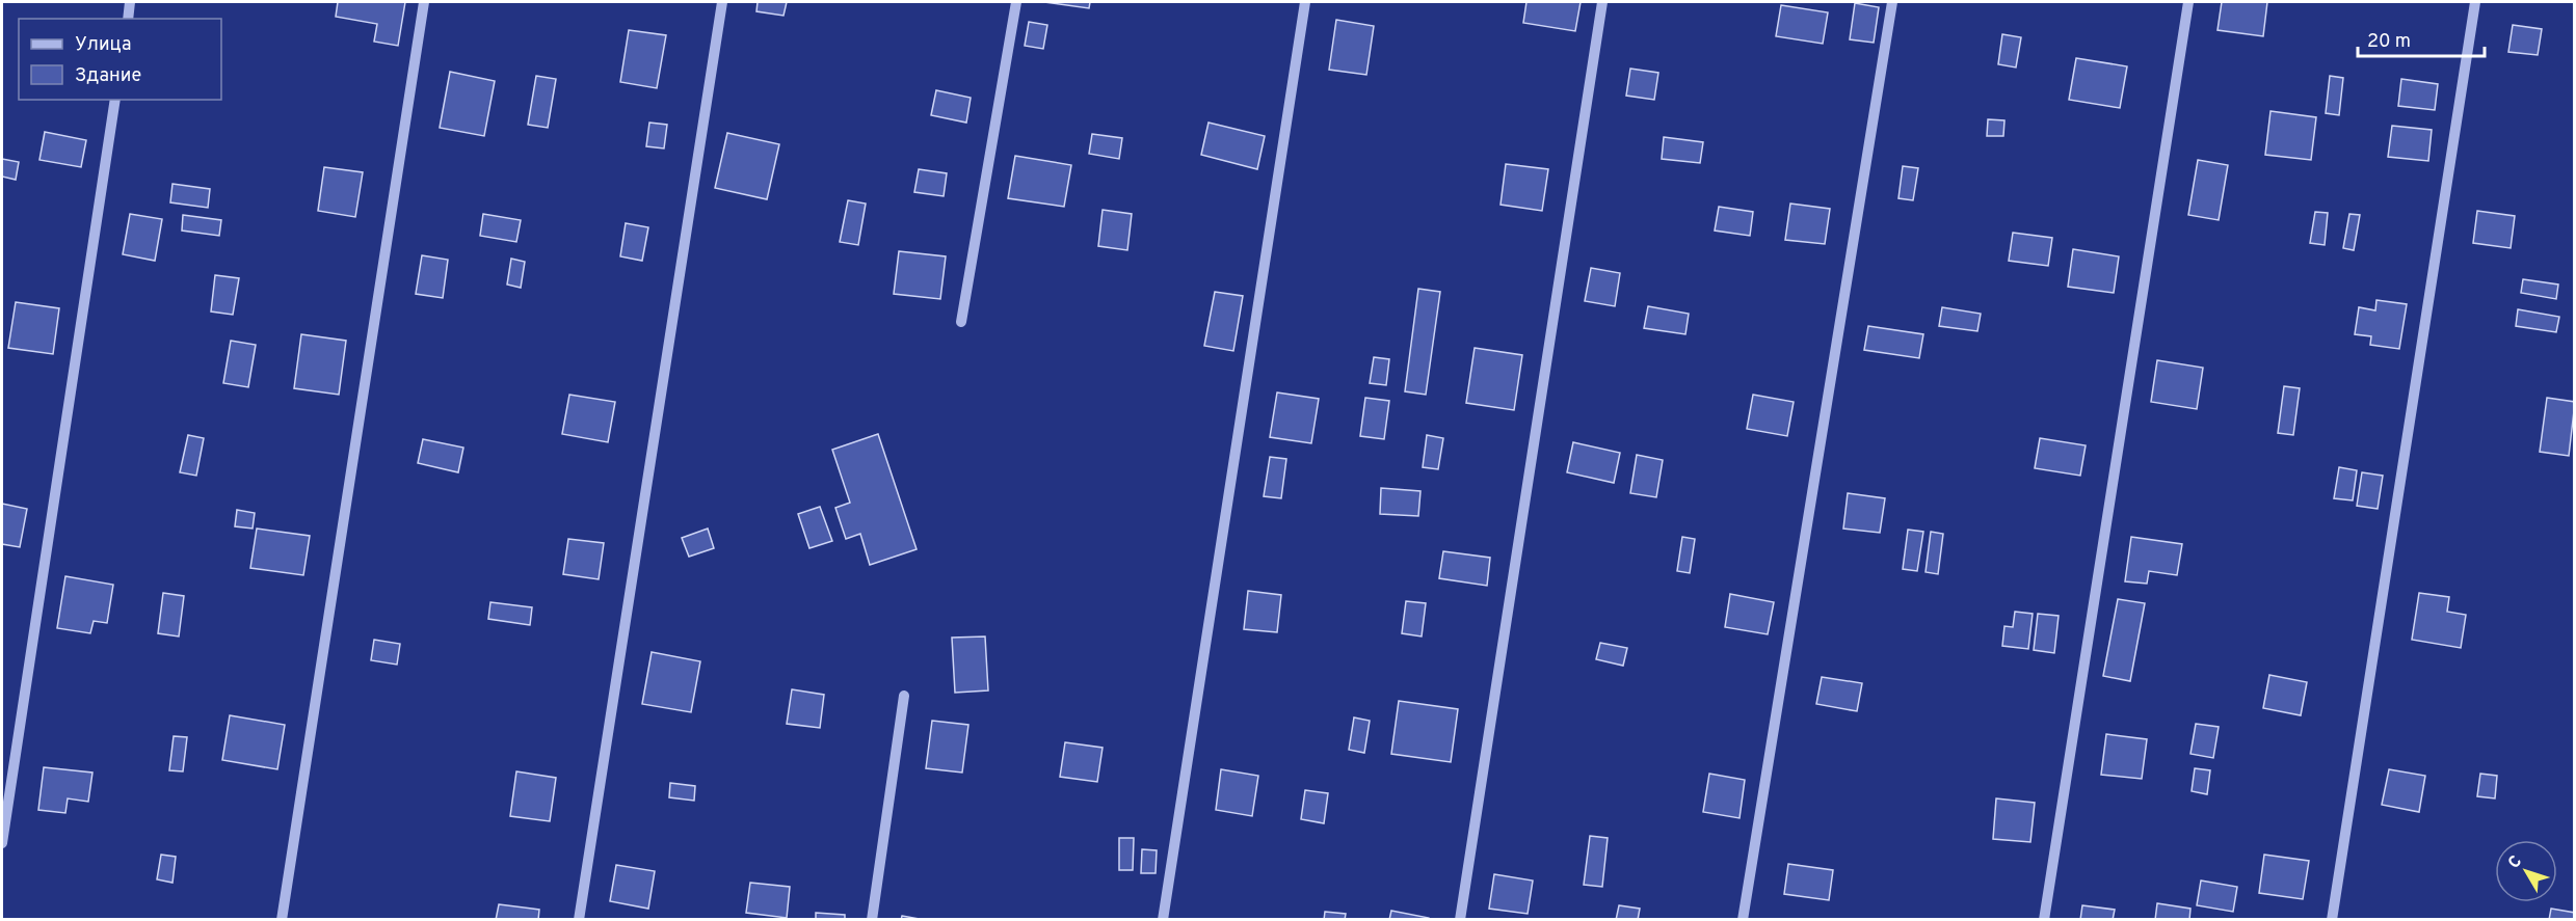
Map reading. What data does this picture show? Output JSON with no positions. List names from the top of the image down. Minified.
{"legend":["Улица","Здание"],"scale_bar":"20 m","north":"top left"}
